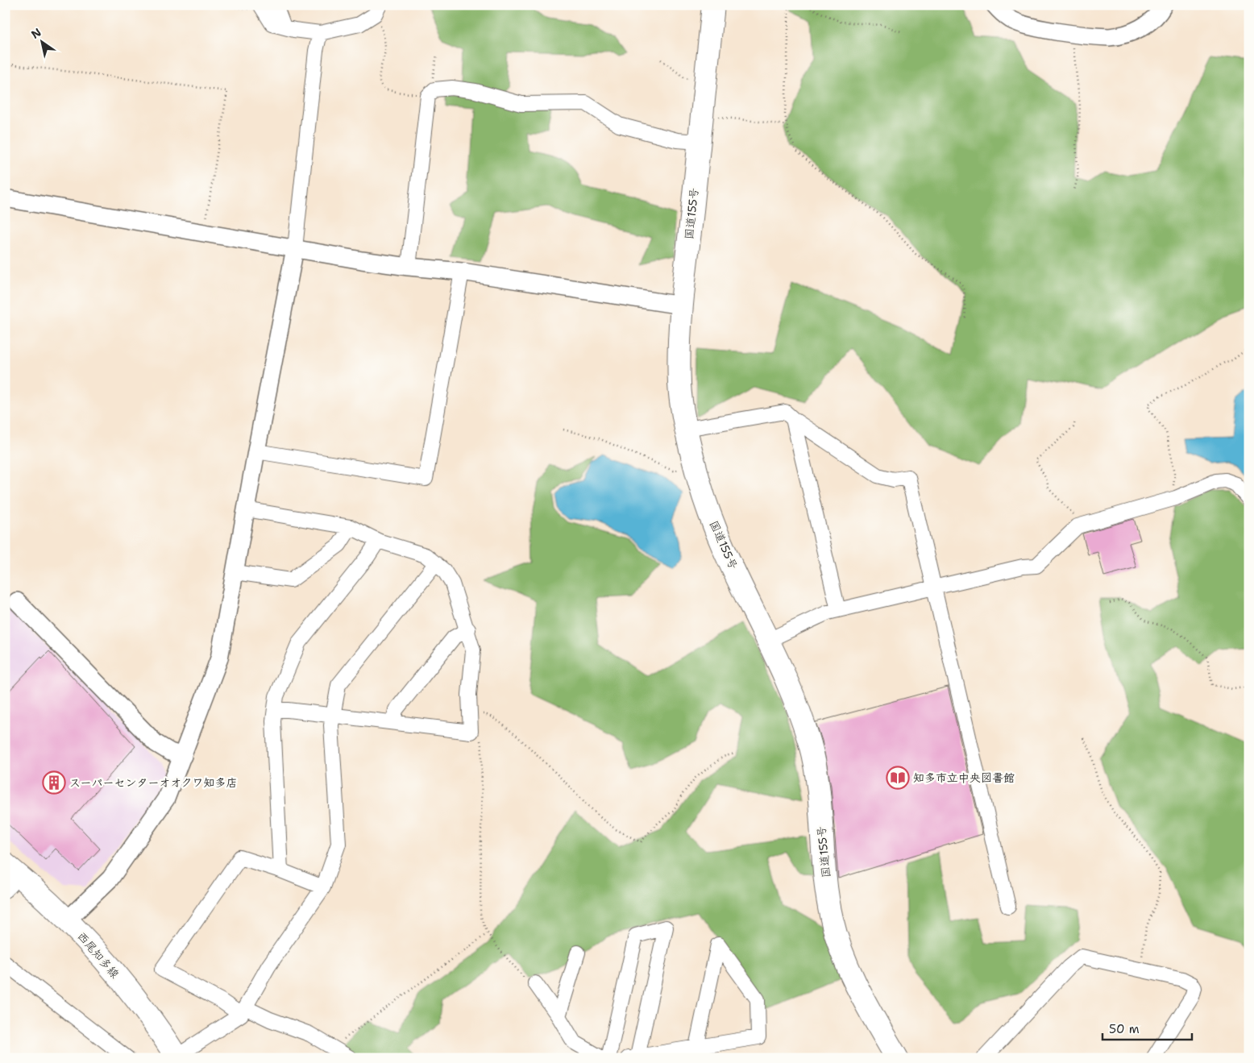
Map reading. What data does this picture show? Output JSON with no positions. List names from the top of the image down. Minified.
{"streets":{"main road":["国道155号","西尾知多線"]},"places":{"library":["知多市立中央図書館"],"building":["スーパーセンターオオクワ知多店"]},"scale_bar":"50 m","north":"top left"}
